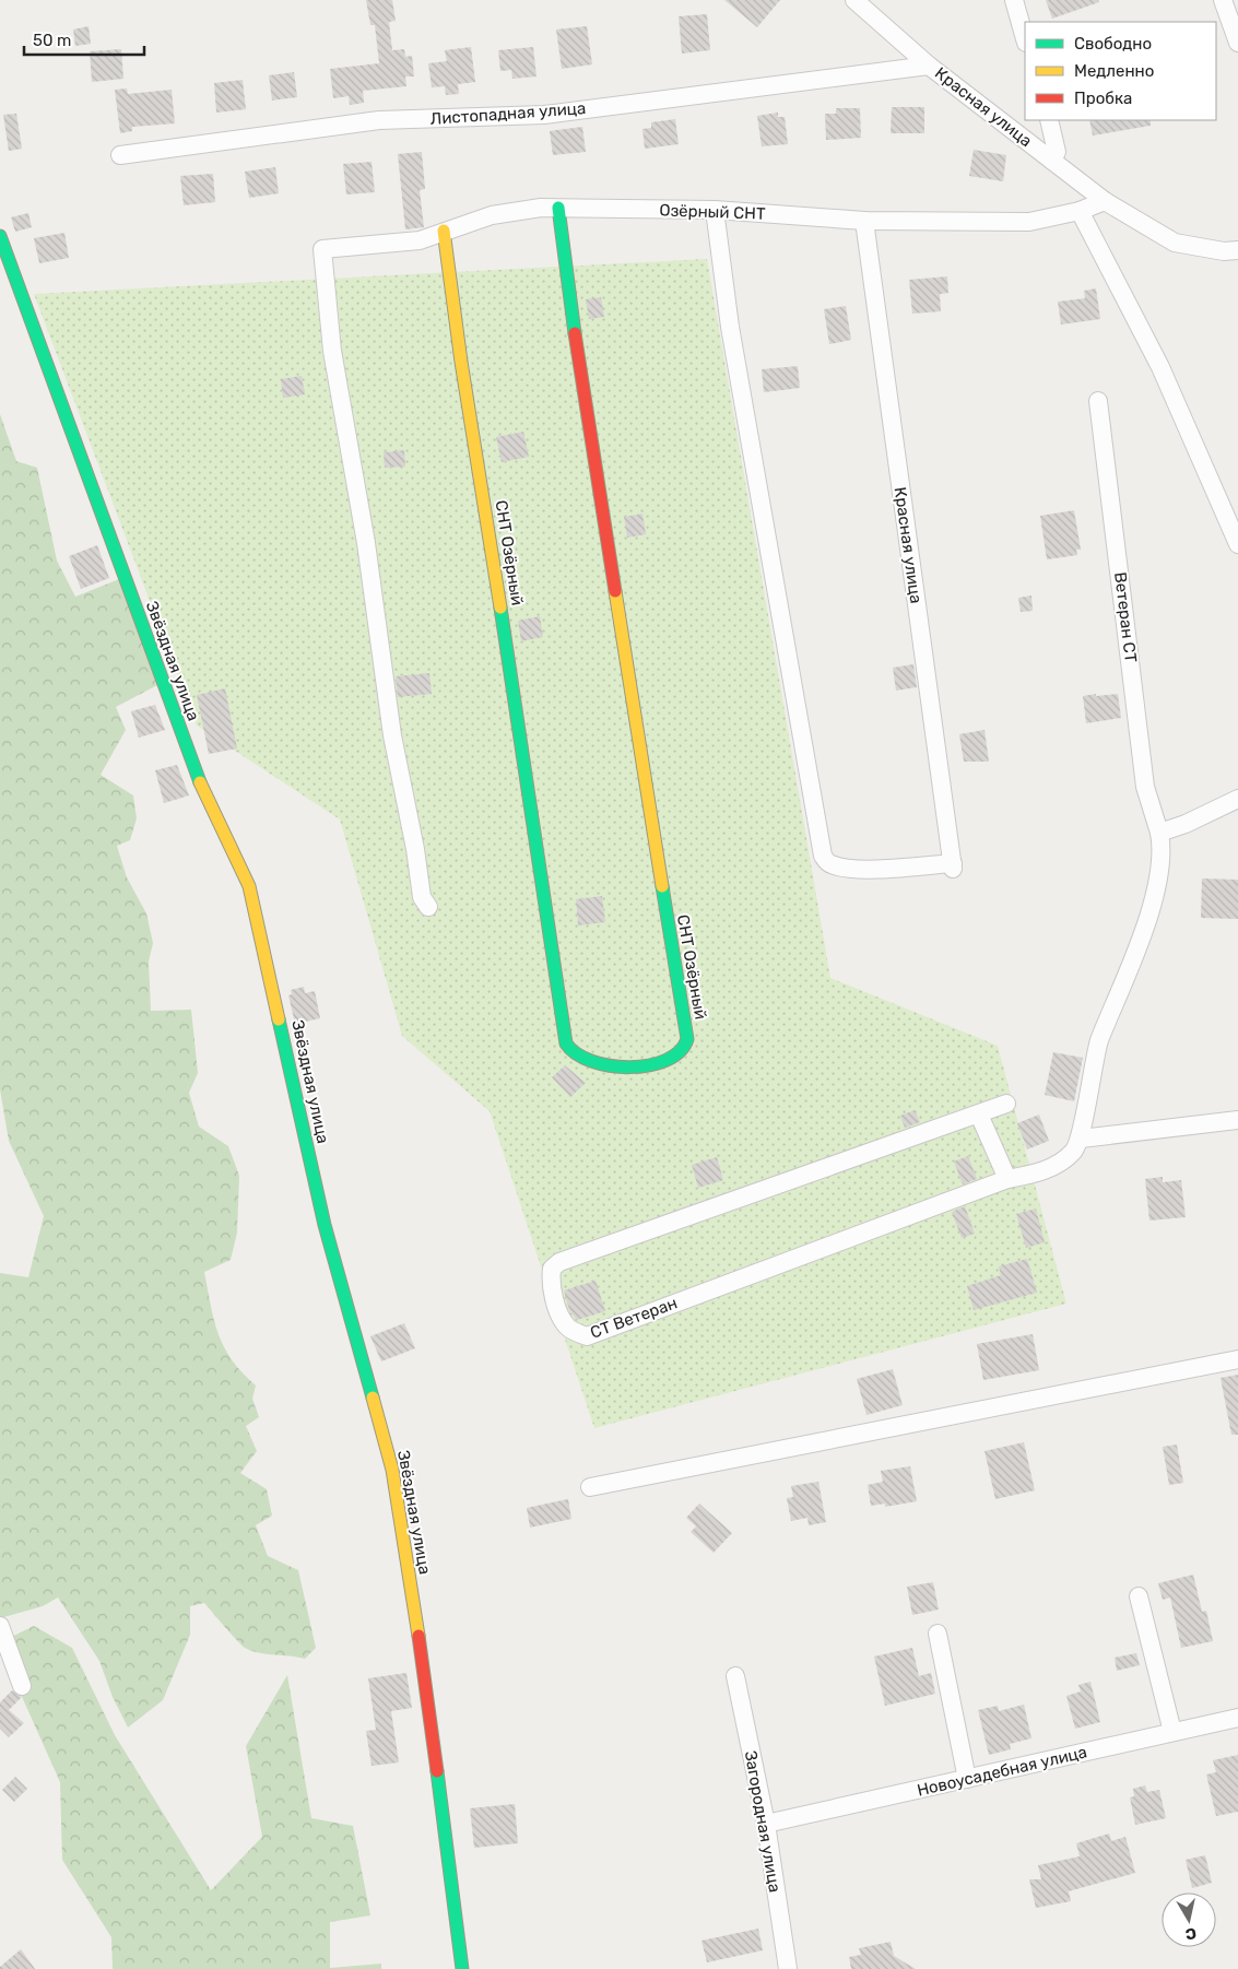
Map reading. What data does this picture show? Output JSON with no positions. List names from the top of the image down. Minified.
{"streets":{"street":["Красная улица","Листопадная улица","Озёрный СНТ","СНТ Озёрный","Ветеран СТ","Звёздная улица","СТ Ветеран","Новоусадебная улица","Загородная улица"]},"crossings":[["Красная улица","Листопадная улица"],["Красная улица","Озёрный СНТ"],["Озёрный СНТ","СНТ Озёрный"],["Ветеран СТ","СТ Ветеран"],["Новоусадебная улица","Загородная улица"]],"legend":["Свободно","Медленно","Пробка"],"scale_bar":"50 m","north":"bottom"}
